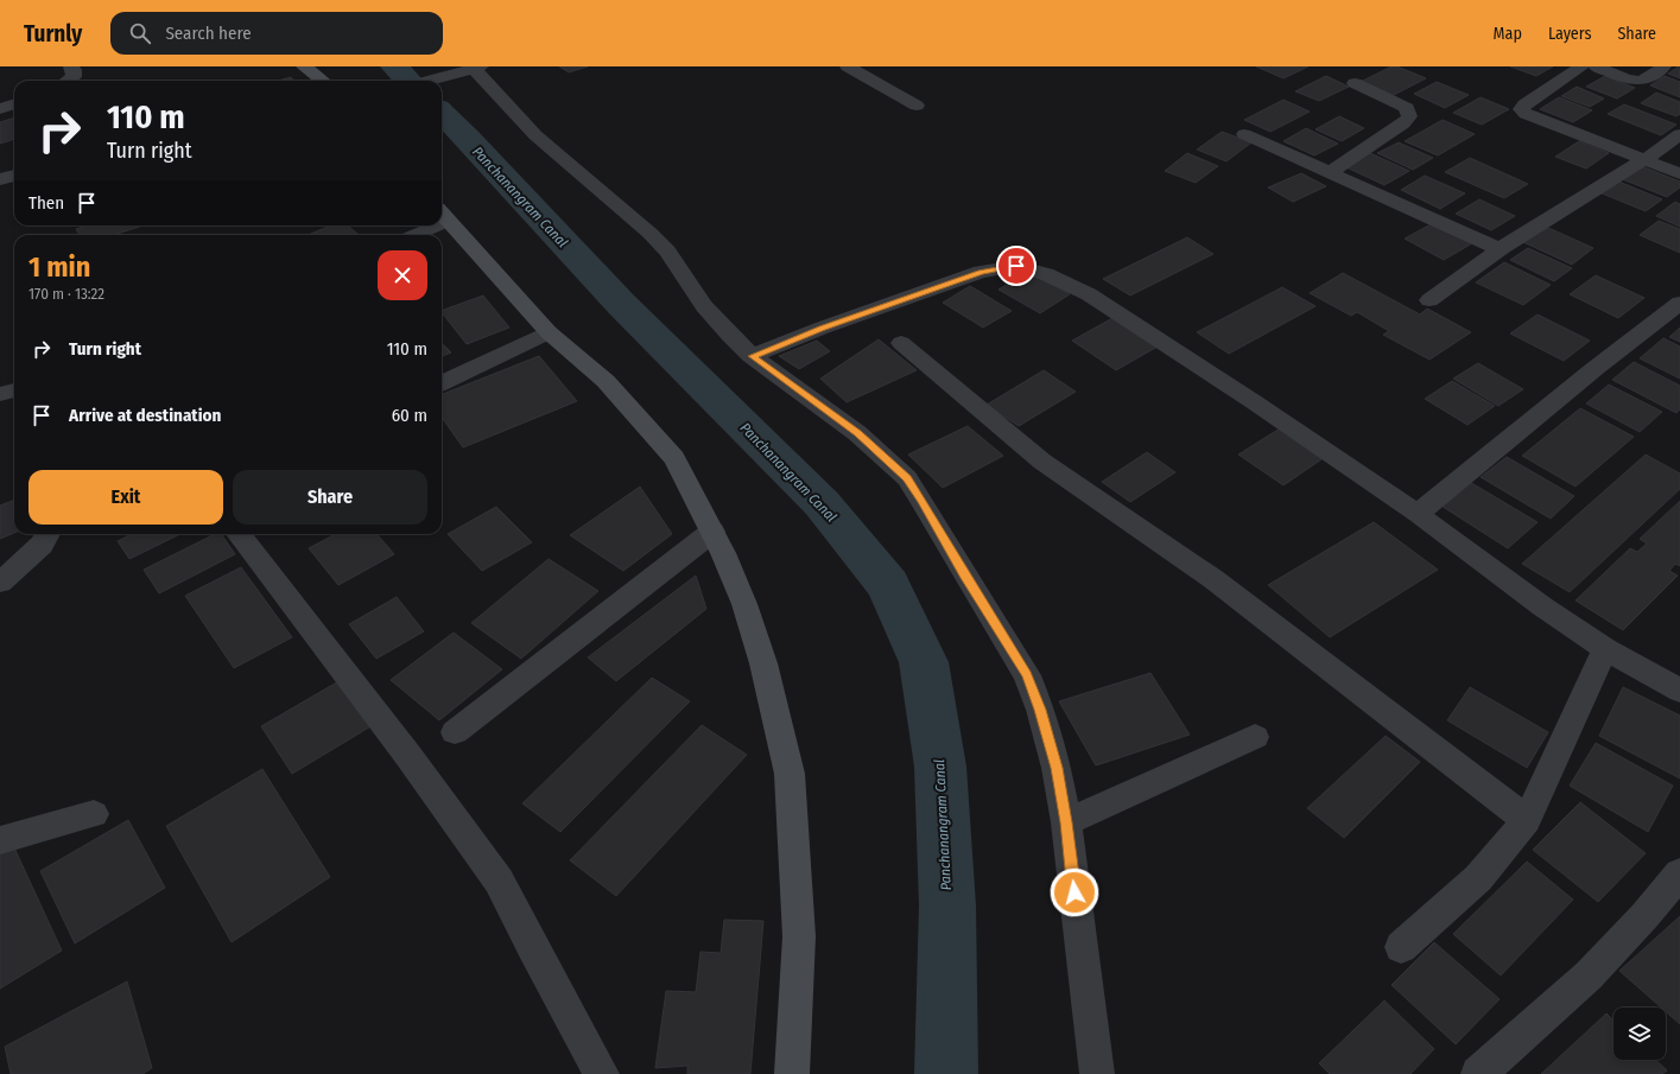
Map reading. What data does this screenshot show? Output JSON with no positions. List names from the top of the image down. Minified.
{"water":["Panchanangram Canal"],"page":{"header":"Turnly","search":"Search here","nav":["Map","Layers","Share"],"turn":["110 m","Turn right"],"then":"Then","heading":["1 min","170 m · 13:22"],"list":[{"name":"Turn right","value":"110 m"},{"name":"Arrive at destination","value":"60 m"}],"buttons":["Exit","Share"]}}
